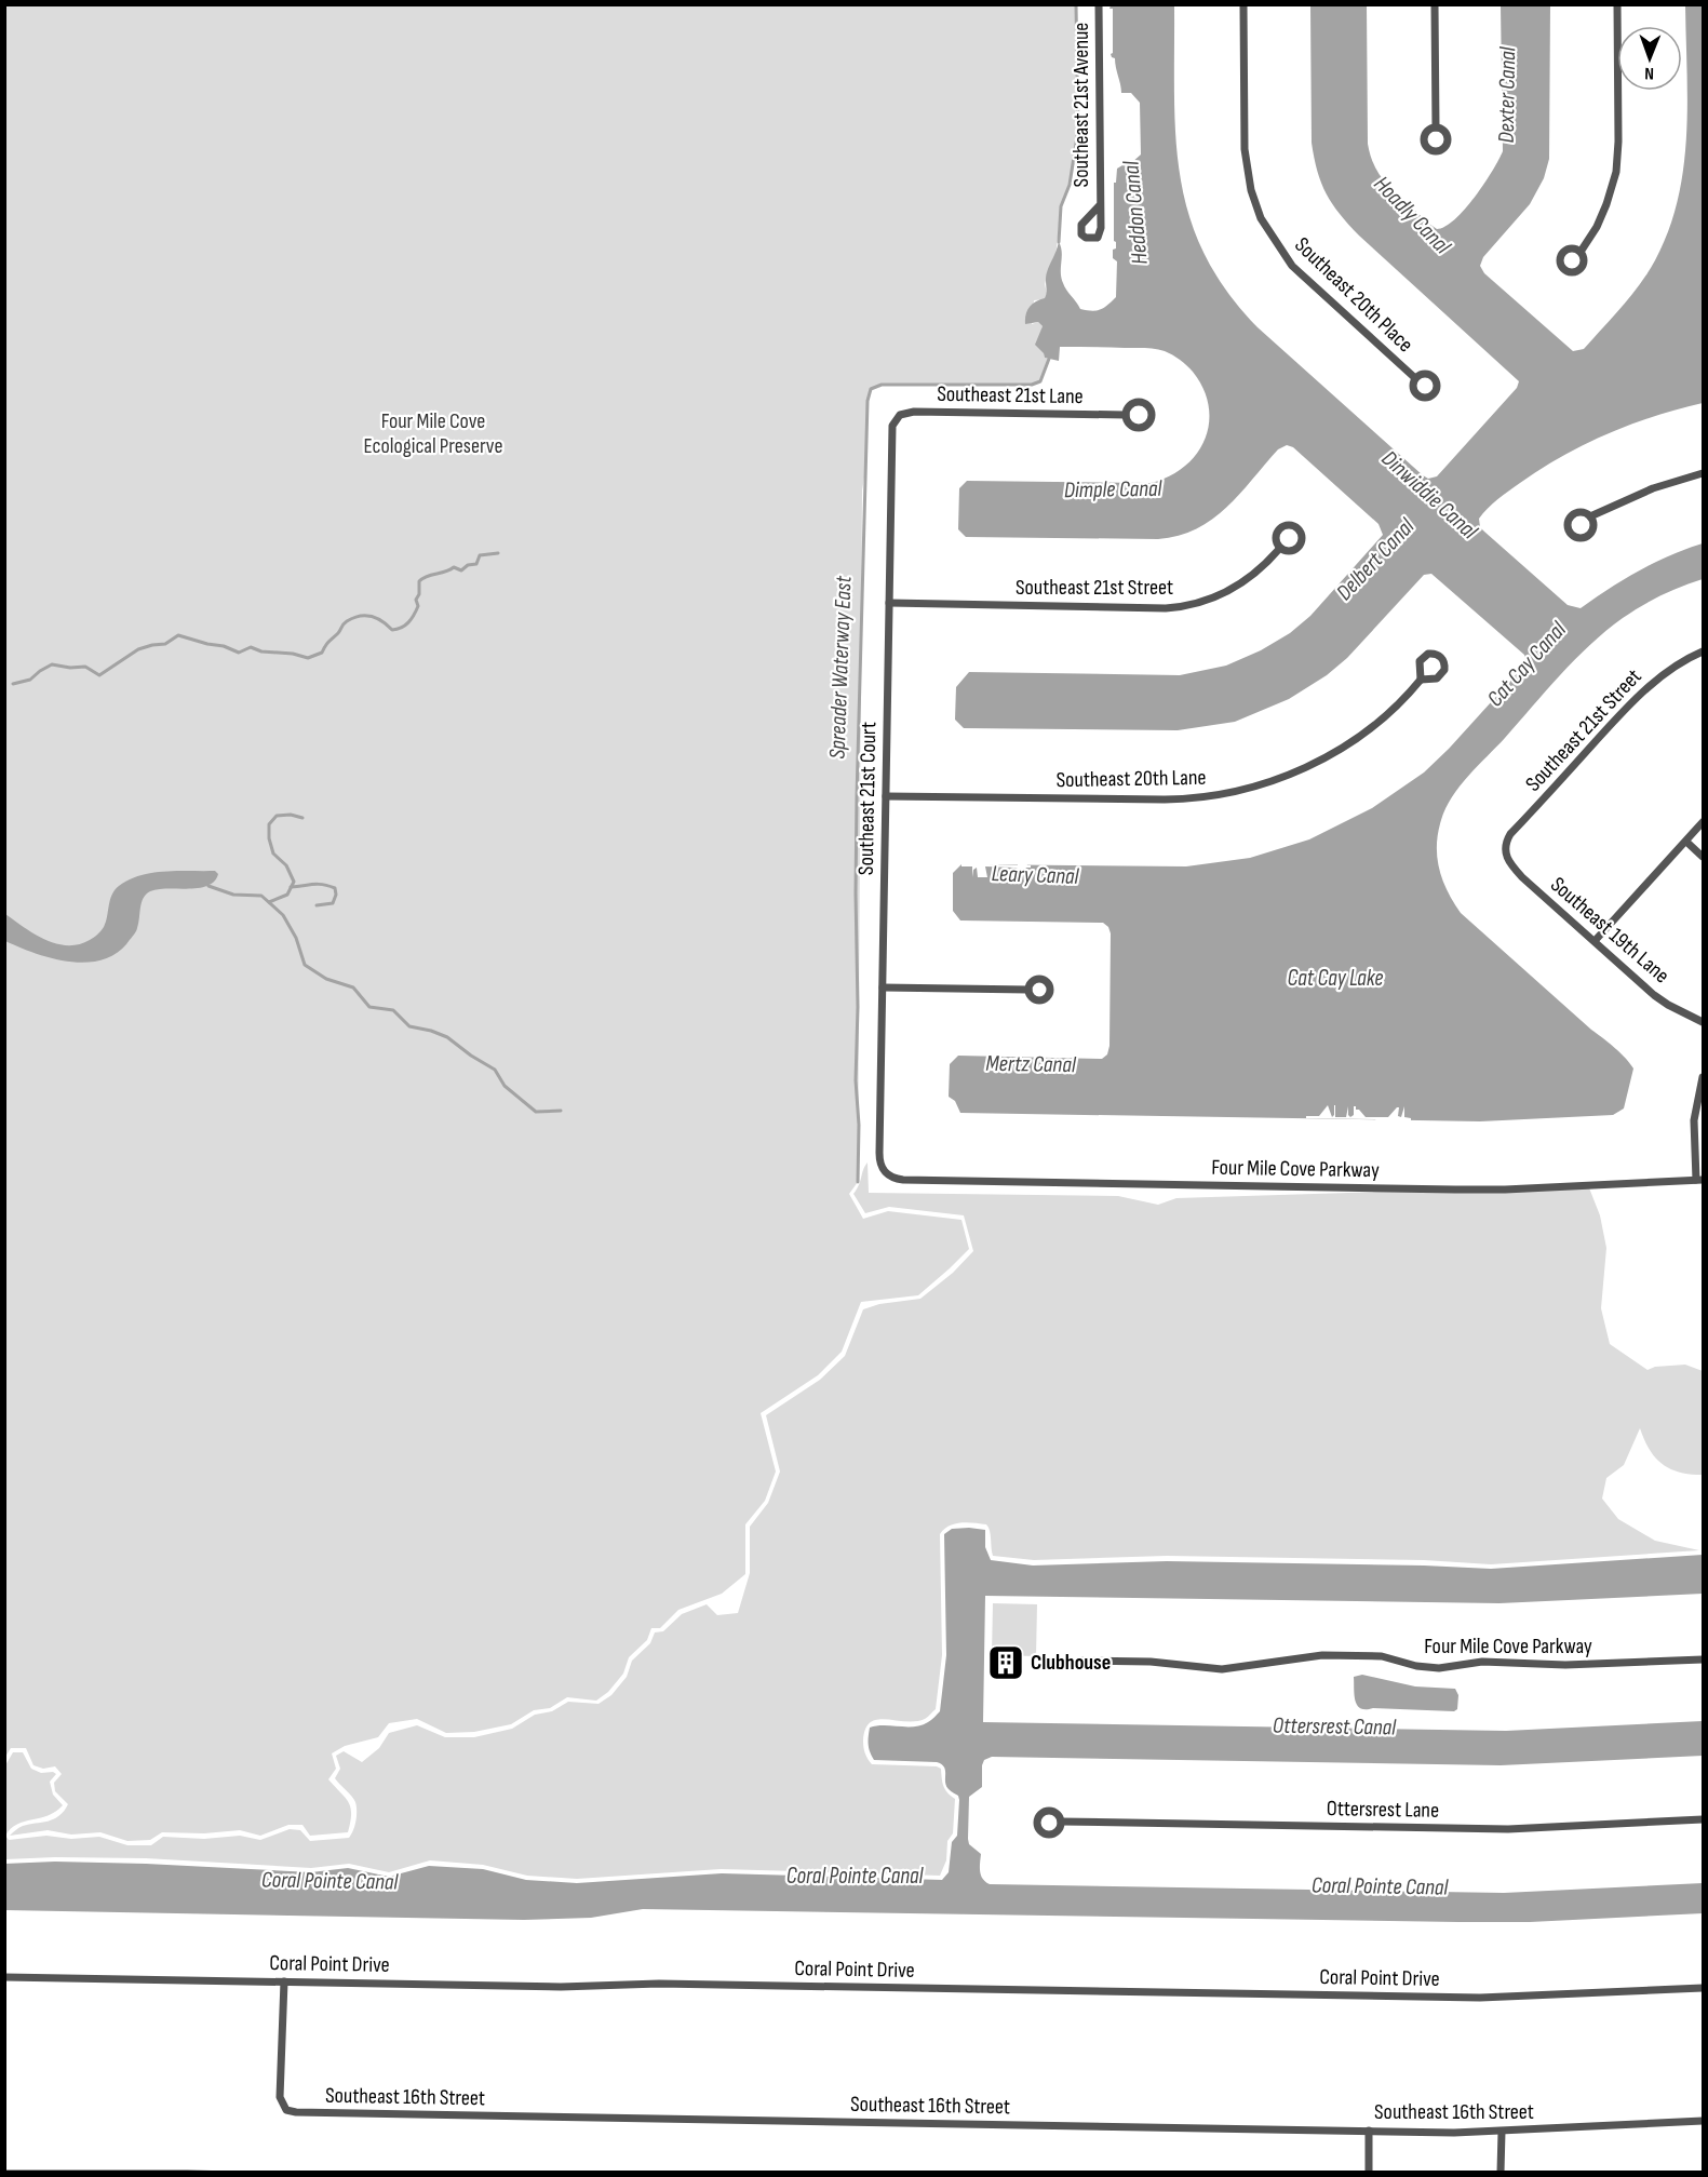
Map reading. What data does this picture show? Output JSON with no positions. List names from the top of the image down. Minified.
{"streets":{"street":["Southeast 21st Avenue","Southeast 20th Place","Southeast 21st Lane","Southeast 21st Street","Southeast 20th Lane","Southeast 21st Court","Southeast 19th Lane","Four Mile Cove Parkway","Ottersrest Lane","Coral Point Drive","Southeast 16th Street"]},"crossings":[["Southeast 21st Lane","Southeast 21st Court"],["Southeast 21st Street","Southeast 21st Court"],["Southeast 21st Street","Southeast 19th Lane"],["Southeast 20th Lane","Southeast 21st Court"],["Southeast 21st Court","Four Mile Cove Parkway"],["Coral Point Drive","Southeast 16th Street"]],"water":["Dexter Canal","Heddon Canal","Hoadly Canal","Dimple Canal","Dinwiddie Canal","Delbert Canal","Cat Cay Canal","Spreader Waterway East","Leary Canal","Cat Cay Lake","Mertz Canal","Ottersrest Canal","Coral Pointe Canal"],"parks":["Four Mile Cove Ecological Preserve"],"places":{"building":["Clubhouse"]},"north":"bottom"}
